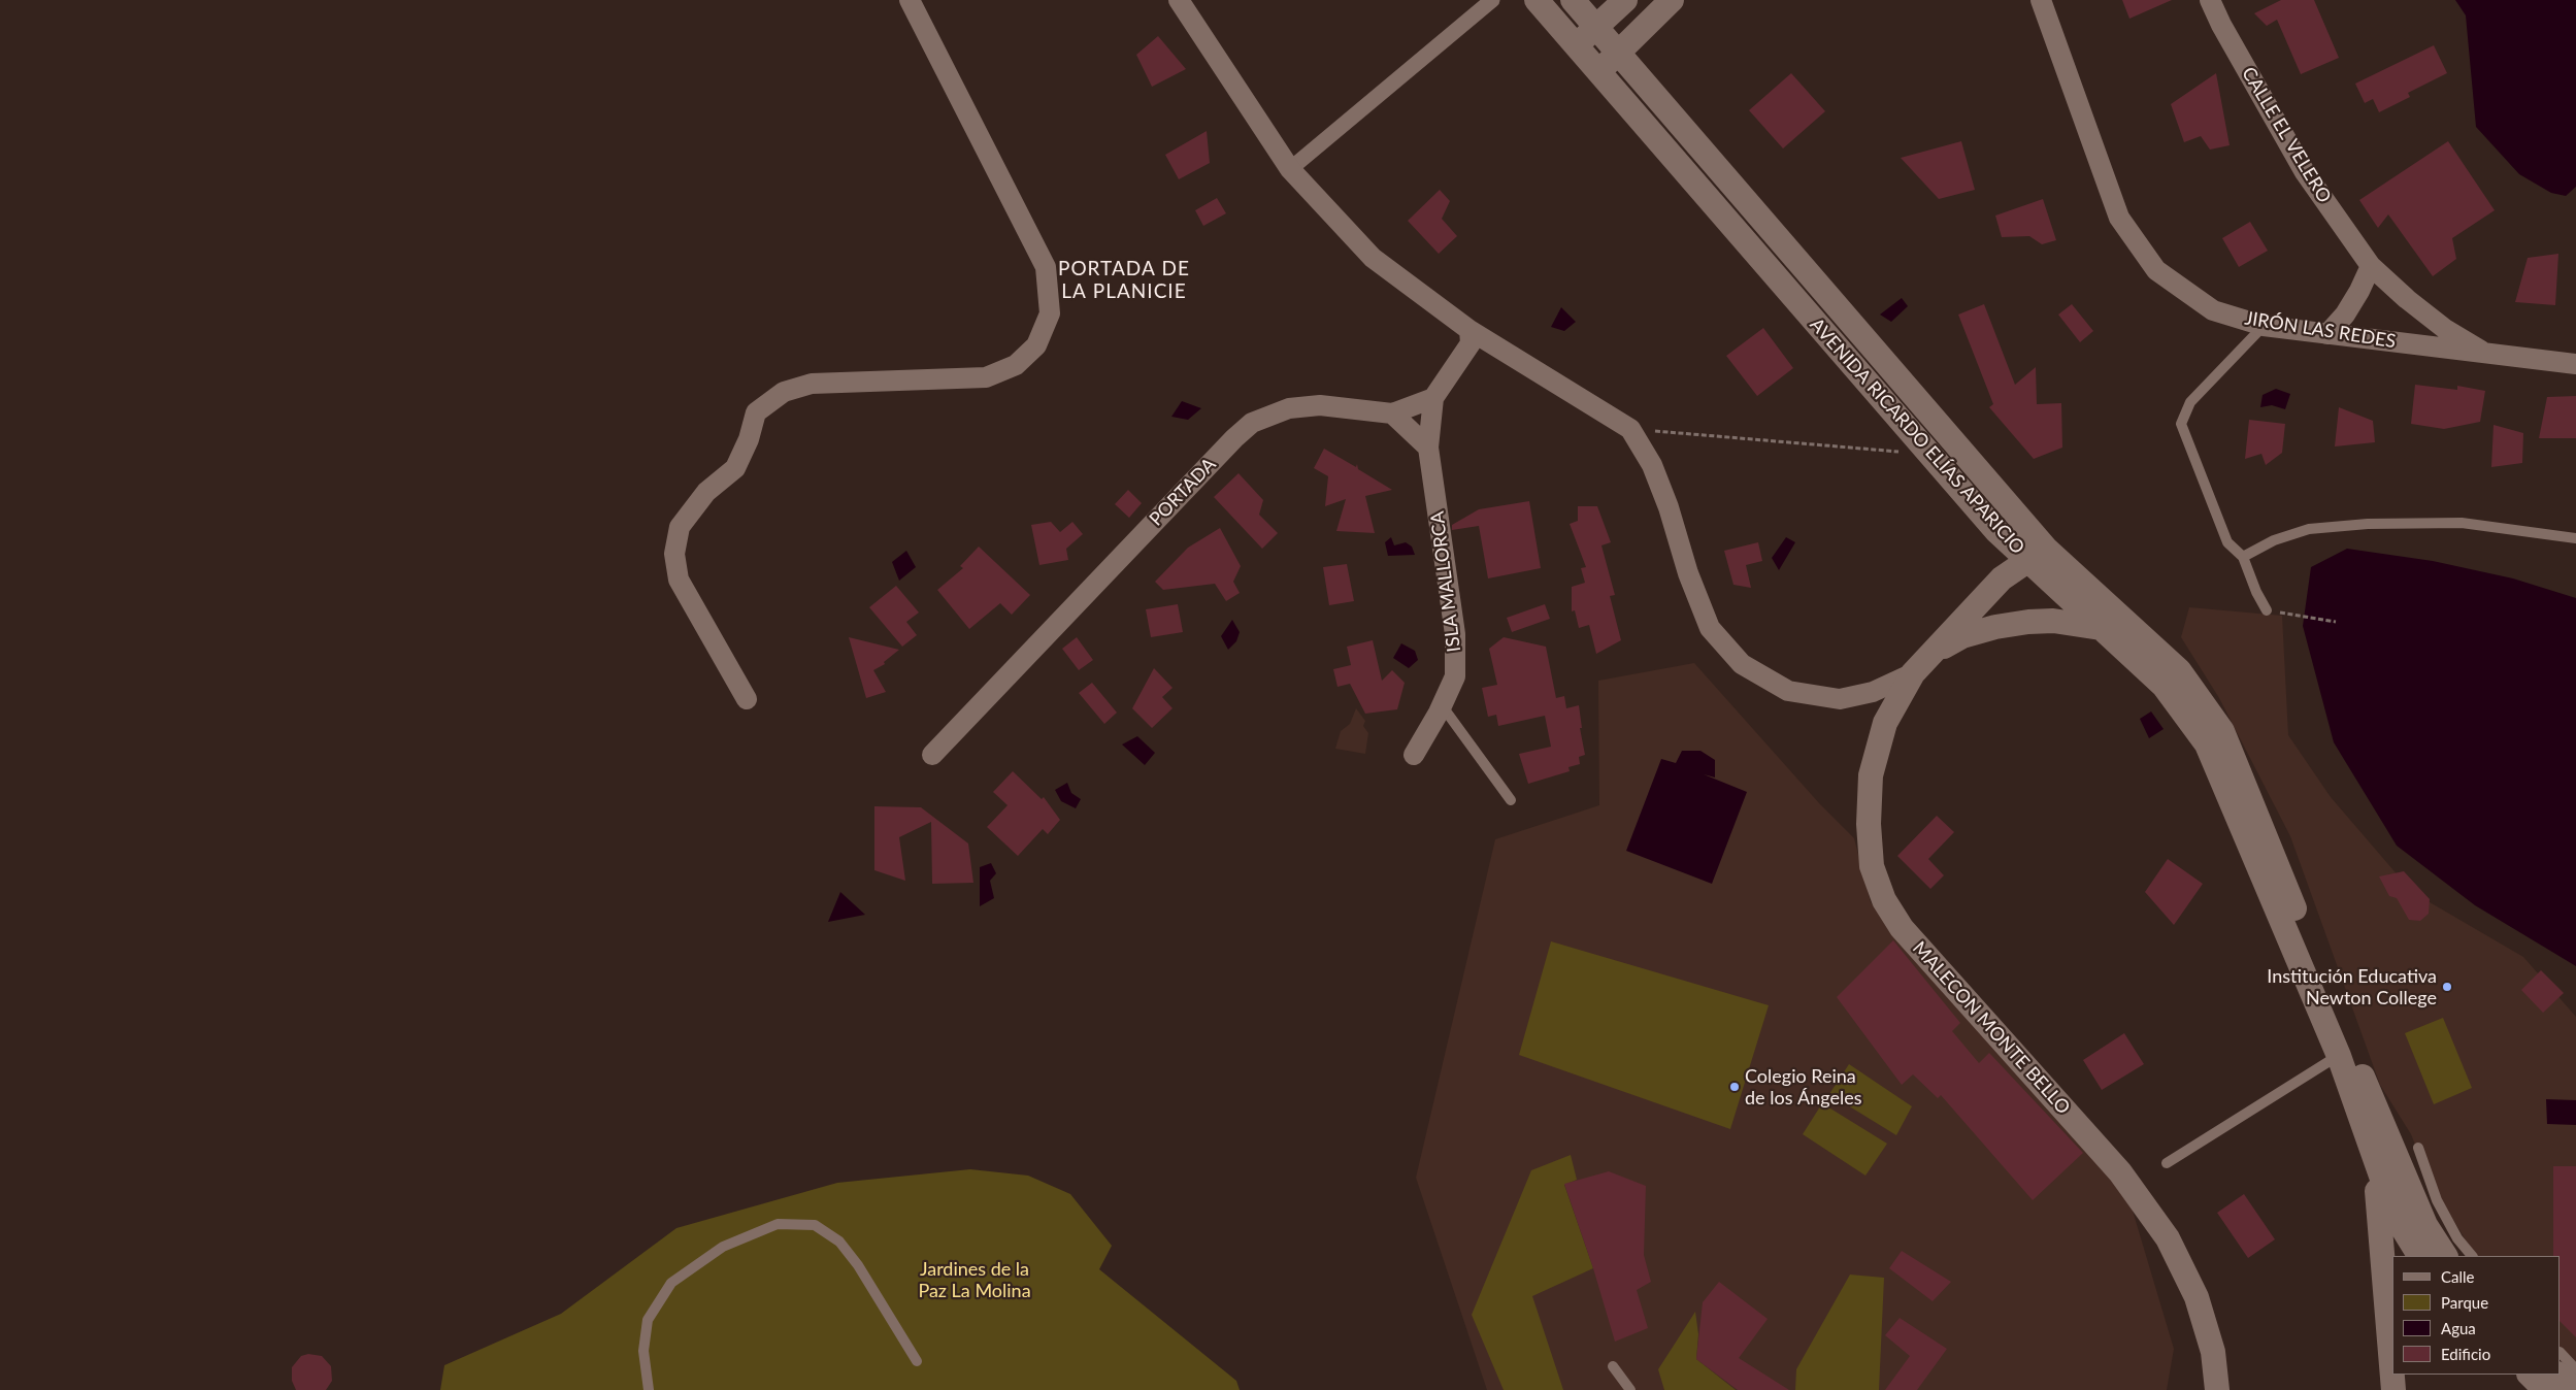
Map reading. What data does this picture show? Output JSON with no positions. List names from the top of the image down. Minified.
{"streets":{"street":["CALLE EL VELERO","JIRÓN LAS REDES","AVENIDA RICARDO ELÍAS APARICIO","PORTADA","ISLA MALLORCA","MALECON MONTE BELLO"]},"crossings":[["CALLE EL VELERO","JIRÓN LAS REDES"],["AVENIDA RICARDO ELÍAS APARICIO","MALECON MONTE BELLO"],["PORTADA","ISLA MALLORCA"]],"districts":["PORTADA DE LA PLANICIE"],"parks":["Jardines de la Paz La Molina"],"places":["Institución Educativa Newton College","Colegio Reina de los Ángeles"],"legend":["Calle","Parque","Agua","Edificio"]}
